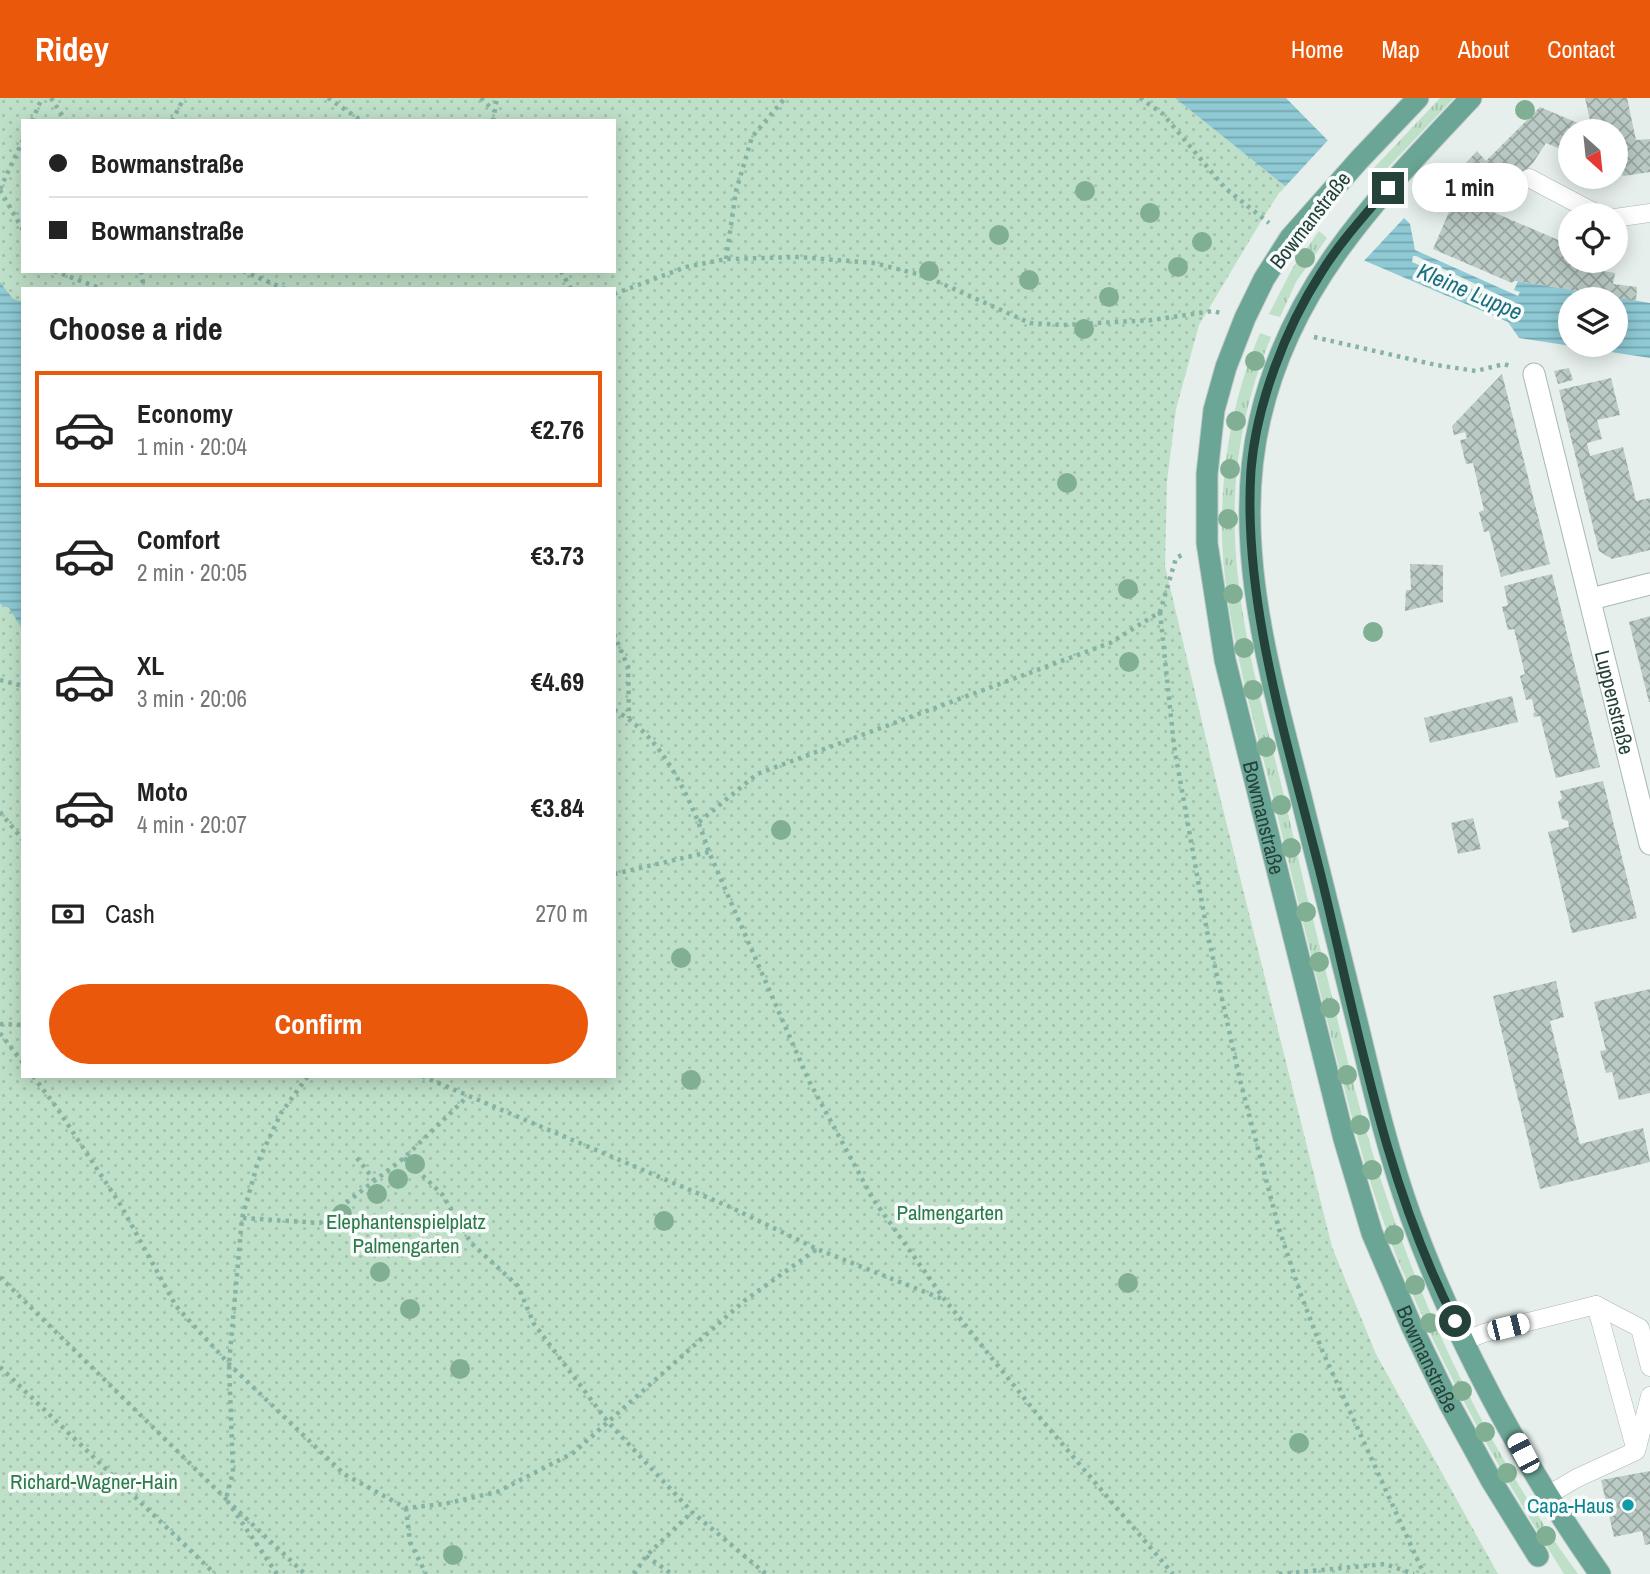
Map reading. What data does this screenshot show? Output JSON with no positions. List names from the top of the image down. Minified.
{"streets":{"main road":["Bowmanstraße"],"street":["Luppenstraße"]},"water":["Kleine Luppe"],"parks":["Palmengarten","Elephantenspielplatz Palmengarten","Richard-Wagner-Hain"],"places":["Capa-Haus"],"north":"bottom right","page":{"header":"Ridey","nav":["Home","Map","About","Contact"],"banner":["Bowmanstraße","Bowmanstraße"],"bubble":"1 min","heading":"Choose a ride","list":[{"name":"Economy","note":"1 min · 20:04","value":"€2.76"},{"name":"Comfort","note":"2 min · 20:05","value":"€3.73"},{"name":"XL","note":"3 min · 20:06","value":"€4.69"},{"name":"Moto","note":"4 min · 20:07","value":"€3.84"}],"pay":["Cash","270 m"],"buttons":"Confirm"}}
